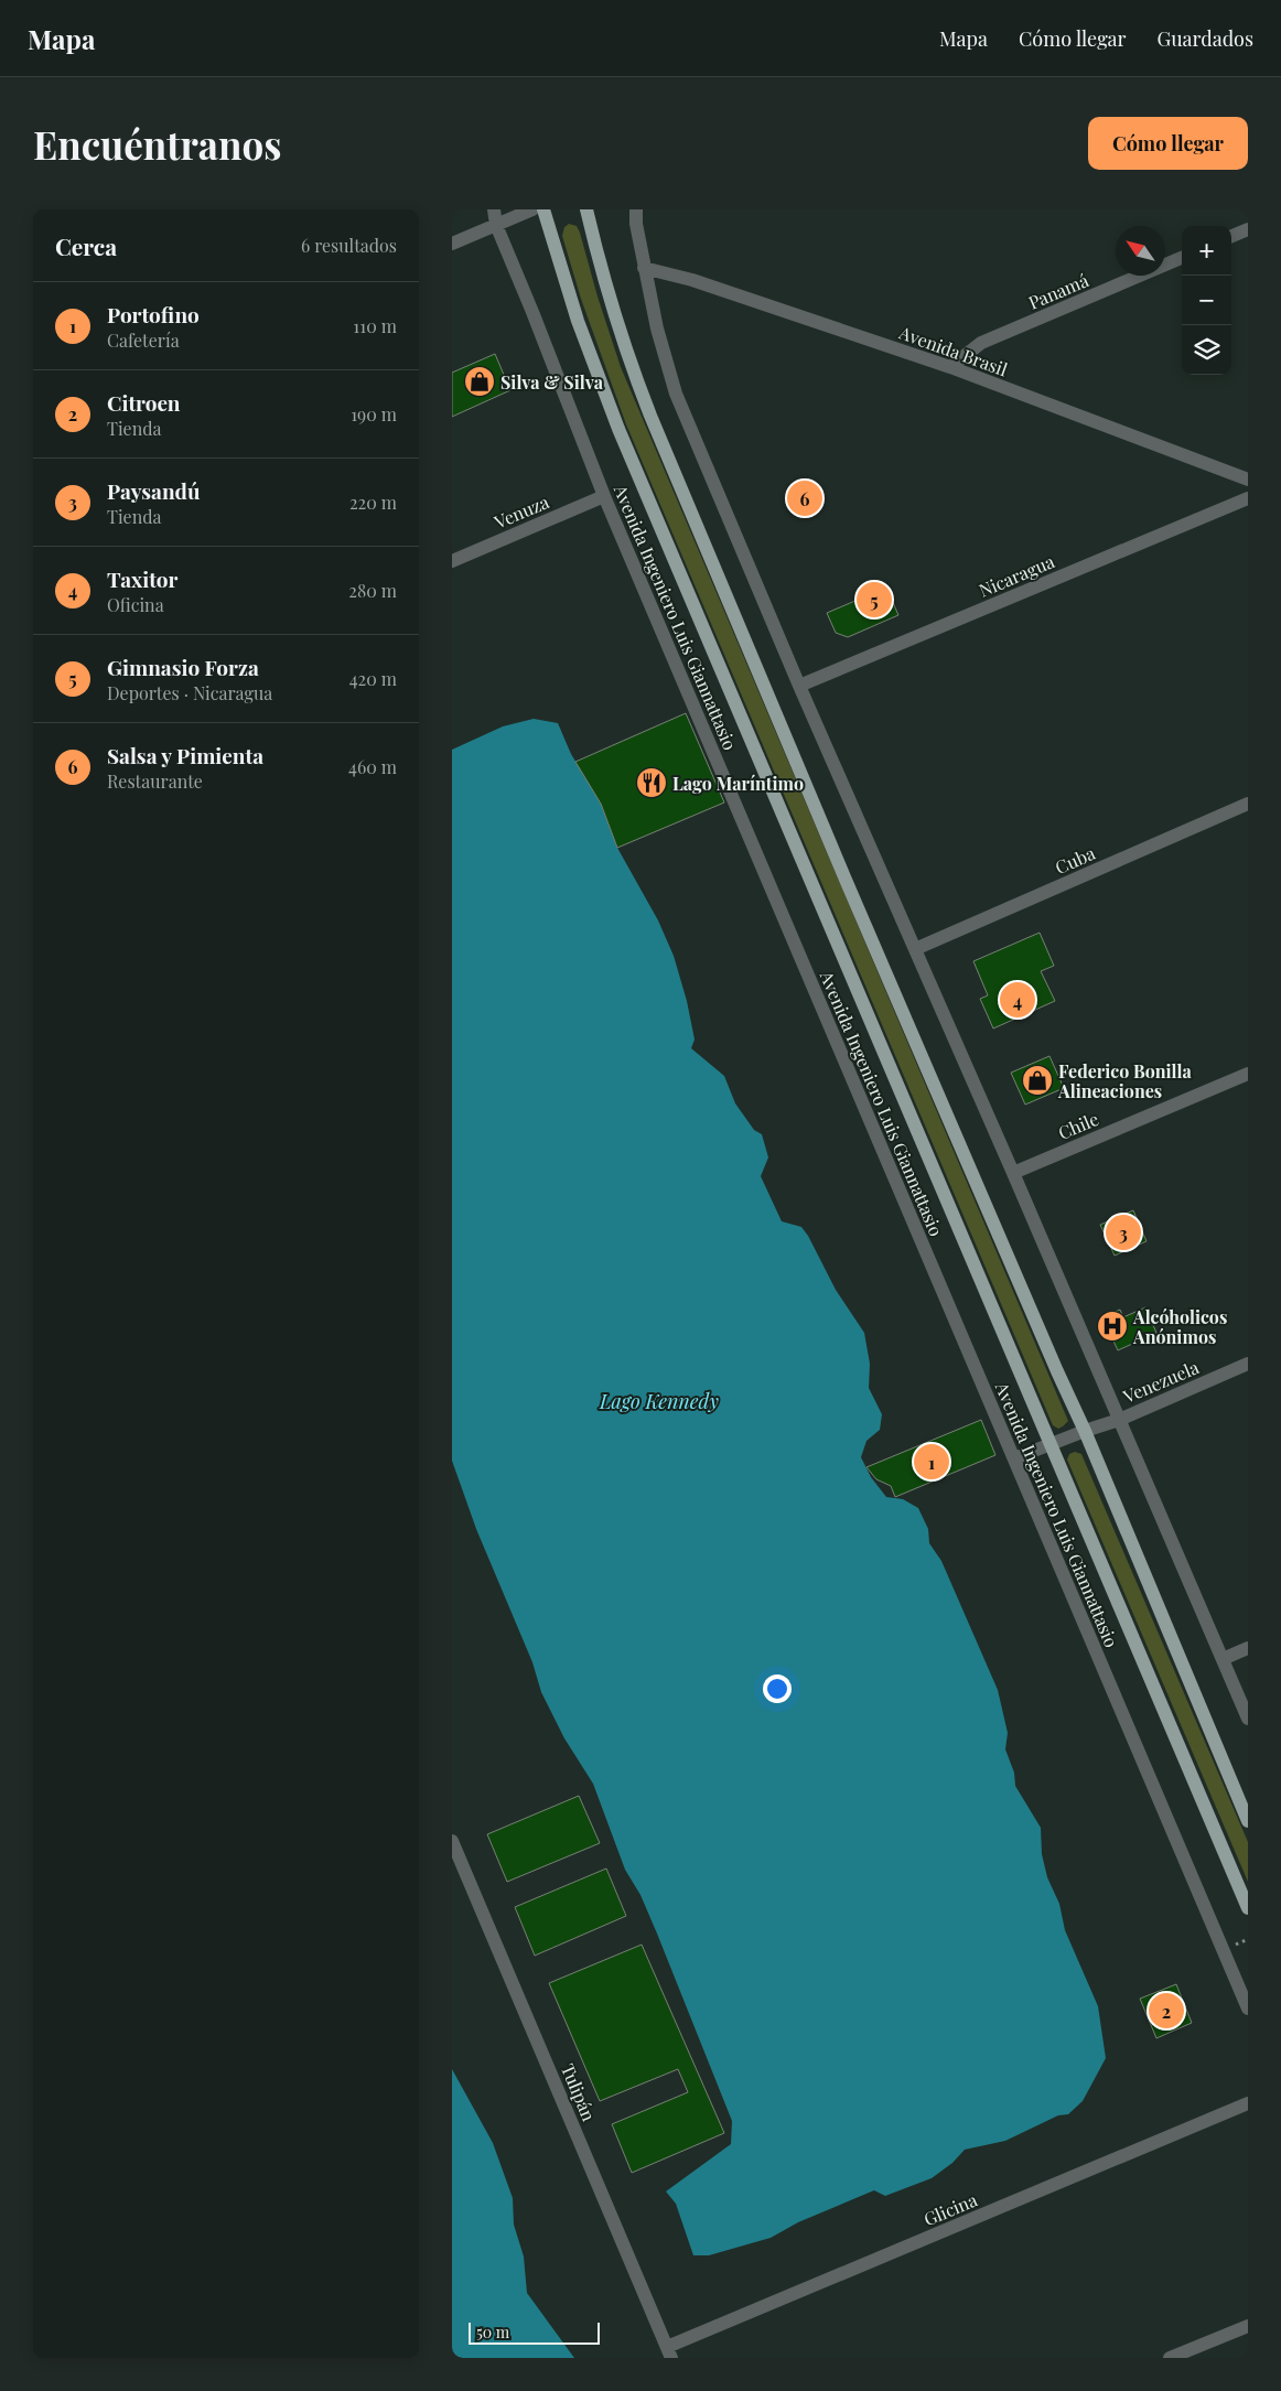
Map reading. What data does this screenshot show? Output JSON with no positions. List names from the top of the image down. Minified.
{"streets":{"main road":["Avenida Ingeniero Luis Giannattasio"],"street":["Panamá","Avenida Brasil","Venuza","Nicaragua","Cuba","Chile","Venezuela","Tulipán","Glicina"]},"crossings":[["Panamá","Avenida Brasil"],["Venuza","Avenida Ingeniero Luis Giannattasio"],["Avenida Ingeniero Luis Giannattasio","Venezuela"],["Tulipán","Glicina"]],"water":["Lago Kennedy"],"places":{"shop":["Silva & Silva","Federico Bonilla Alineaciones"],"restaurant":["Lago Maríntimo"],"hospital":["Alcóholicos Anónimos"]},"scale_bar":"50 m","north":"top left","page":{"header":"Mapa","nav":["Mapa","Cómo llegar","Guardados"],"buttons":"Cómo llegar","title":"Encuéntranos","heading":["Cerca","6 resultados"],"map_buttons":["+","−"],"list":[{"mark":"1","name":"Portofino","note":"Cafetería","value":"110 m"},{"mark":"2","name":"Citroen","note":"Tienda","value":"190 m"},{"mark":"3","name":"Paysandú","note":"Tienda","value":"220 m"},{"mark":"4","name":"Taxitor","note":"Oficina","value":"280 m"},{"mark":"5","name":"Gimnasio Forza","note":"Deportes · Nicaragua","value":"420 m"},{"mark":"6","name":"Salsa y Pimienta","note":"Restaurante","value":"460 m"}],"pins":["6","5","4","3","1","2"],"scale":"50 m"}}
